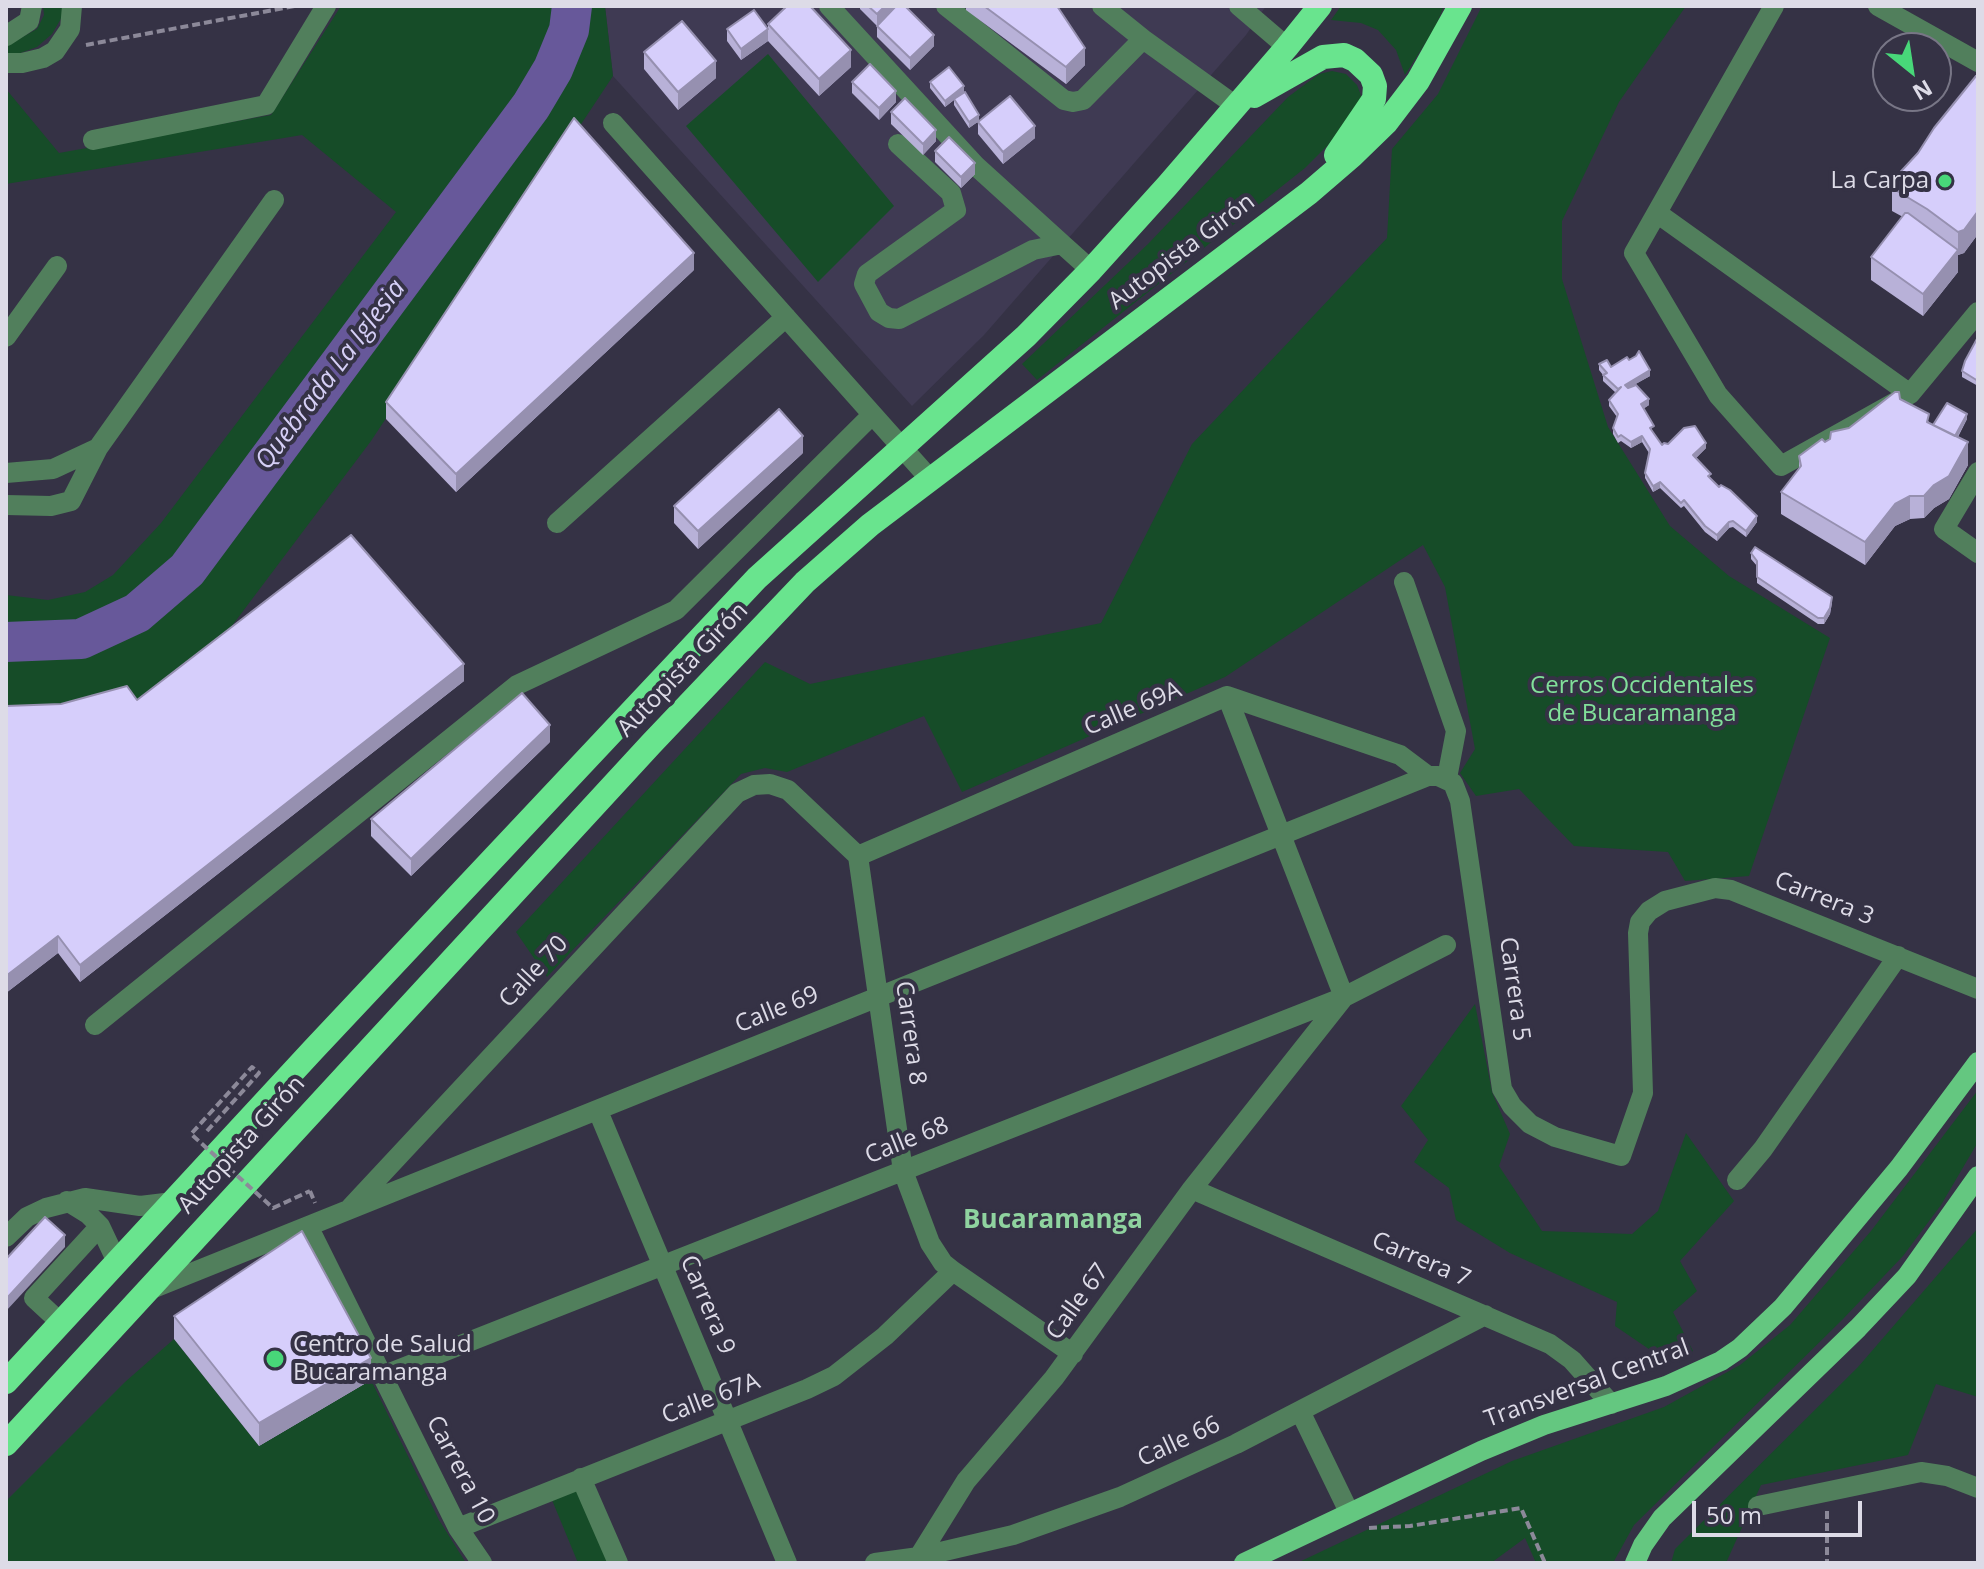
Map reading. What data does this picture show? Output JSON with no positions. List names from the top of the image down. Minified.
{"streets":{"highway":["Autopista Girón"],"main road":["Transversal Central"],"street":["Calle 69A","Carrera 3","Calle 70","Carrera 5","Calle 69","Carrera 8","Calle 68","Carrera 7","Calle 67","Carrera 9","Calle 67A","Calle 66","Carrera 10"]},"crossings":[["Autopista Girón","Calle 69"],["Calle 69A","Calle 70"],["Calle 69A","Carrera 8"],["Carrera 3","Carrera 5"],["Calle 70","Calle 69"],["Calle 70","Carrera 8"],["Carrera 5","Calle 69"],["Calle 69","Carrera 8"],["Calle 69","Carrera 9"],["Calle 69","Carrera 10"],["Carrera 8","Calle 68"],["Carrera 8","Calle 67"],["Carrera 8","Calle 67A"],["Calle 68","Calle 67"],["Calle 68","Carrera 9"],["Calle 68","Carrera 10"],["Carrera 7","Calle 67"],["Carrera 7","Transversal Central"],["Carrera 7","Calle 66"],["Calle 67","Calle 66"],["Carrera 9","Calle 67A"],["Calle 67A","Carrera 10"]],"districts":["Bucaramanga"],"water":["Quebrada La Iglesia"],"parks":["Cerros Occidentales de Bucaramanga"],"places":["La Carpa","Centro de Salud Bucaramanga"],"scale_bar":"50 m","north":"bottom right"}
